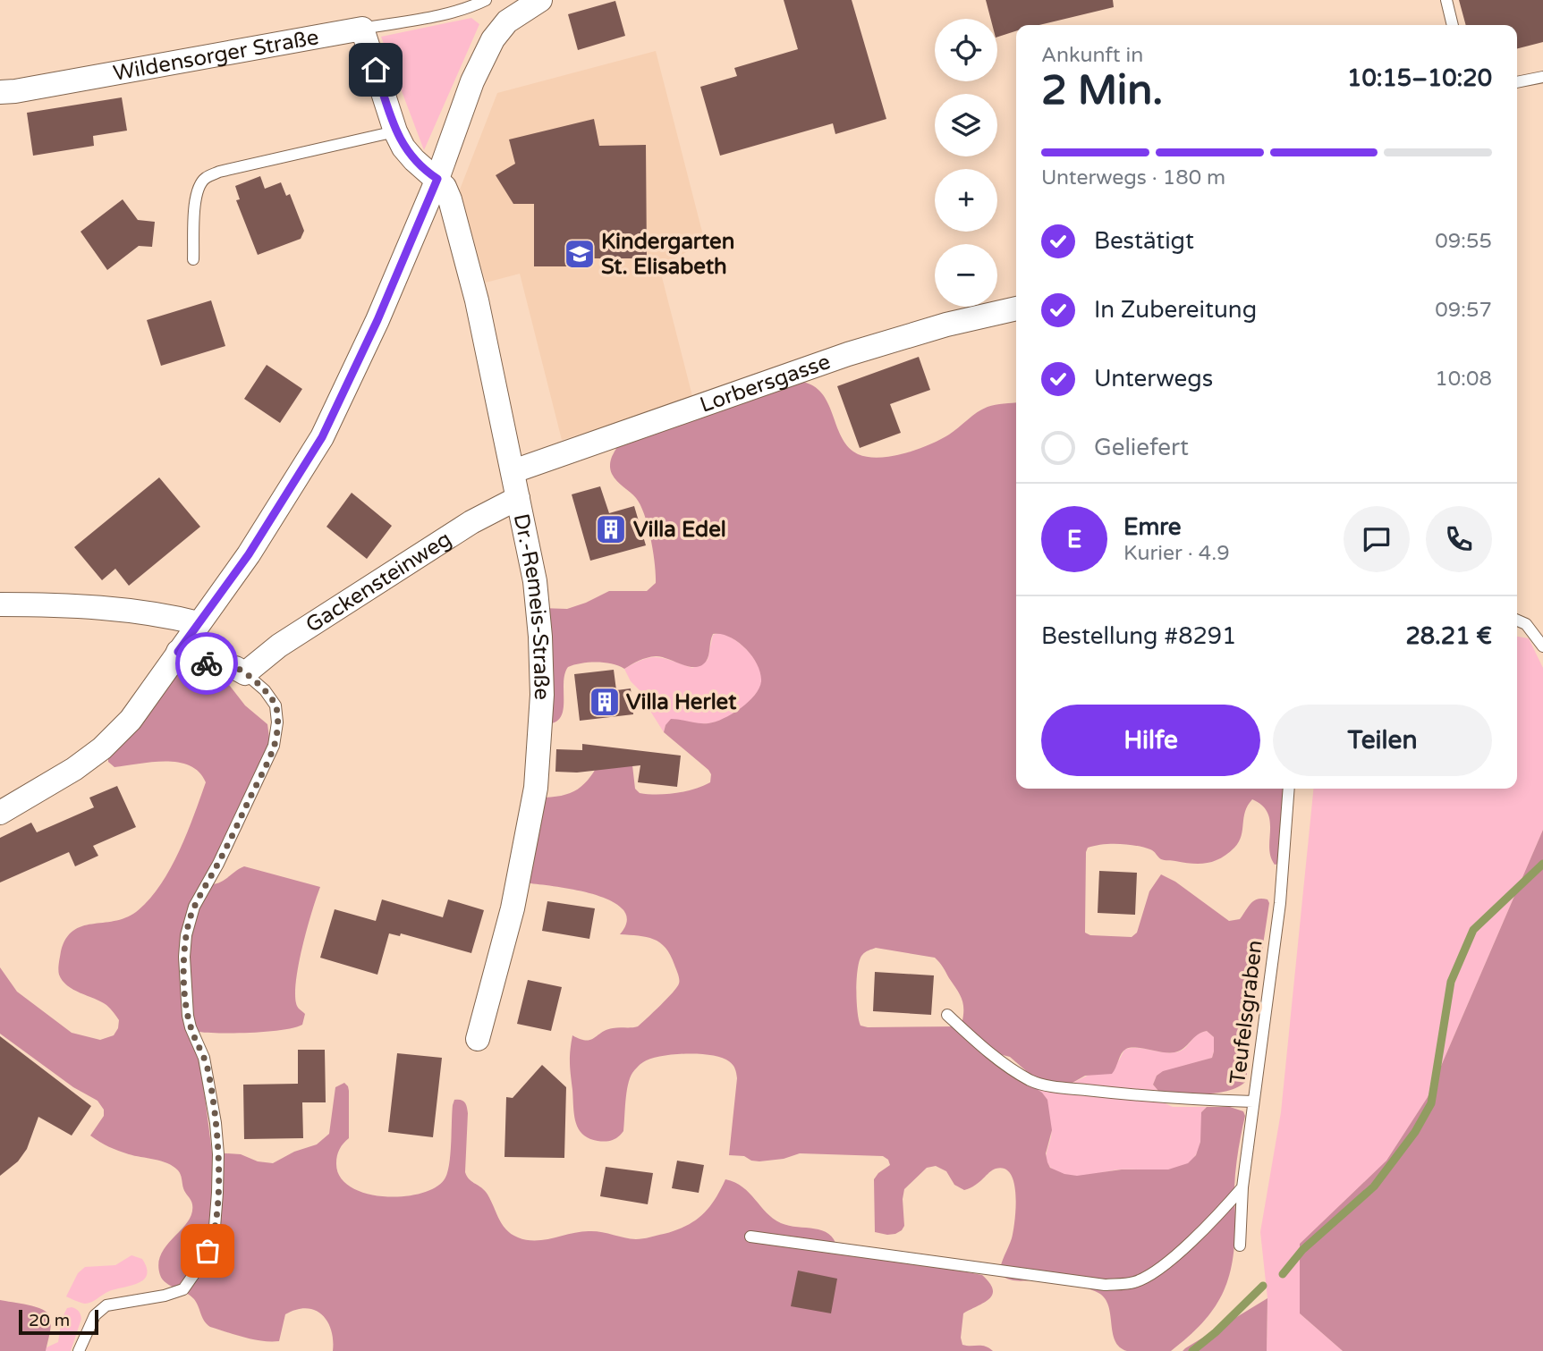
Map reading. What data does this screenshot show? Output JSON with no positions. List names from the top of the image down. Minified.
{"streets":{"street":["Wildensorger Straße","Lorbersgasse","Gackensteinweg","Dr.-Remeis-Straße"],"lane":["Teufelsgraben"]},"crossings":[["Lorbersgasse","Dr.-Remeis-Straße"],["Gackensteinweg","Dr.-Remeis-Straße"]],"places":{"school or university":["Kindergarten St. Elisabeth"],"building":["Villa Edel","Villa Herlet"]},"scale_bar":"20 m","page":{"map_buttons":["+","−"],"heading":["2 Min.","Ankunft in","10:15–10:20"],"panel":["Emre","Kurier · 4.9","Bestellung #8291","28.21 €"],"bar":"Unterwegs · 180 m","list":[["Bestätigt","09:55"],["In Zubereitung","09:57"],["Unterwegs","10:08"],"Geliefert"],"round":"E","buttons":["Hilfe","Teilen"],"scale":"20 m"}}
